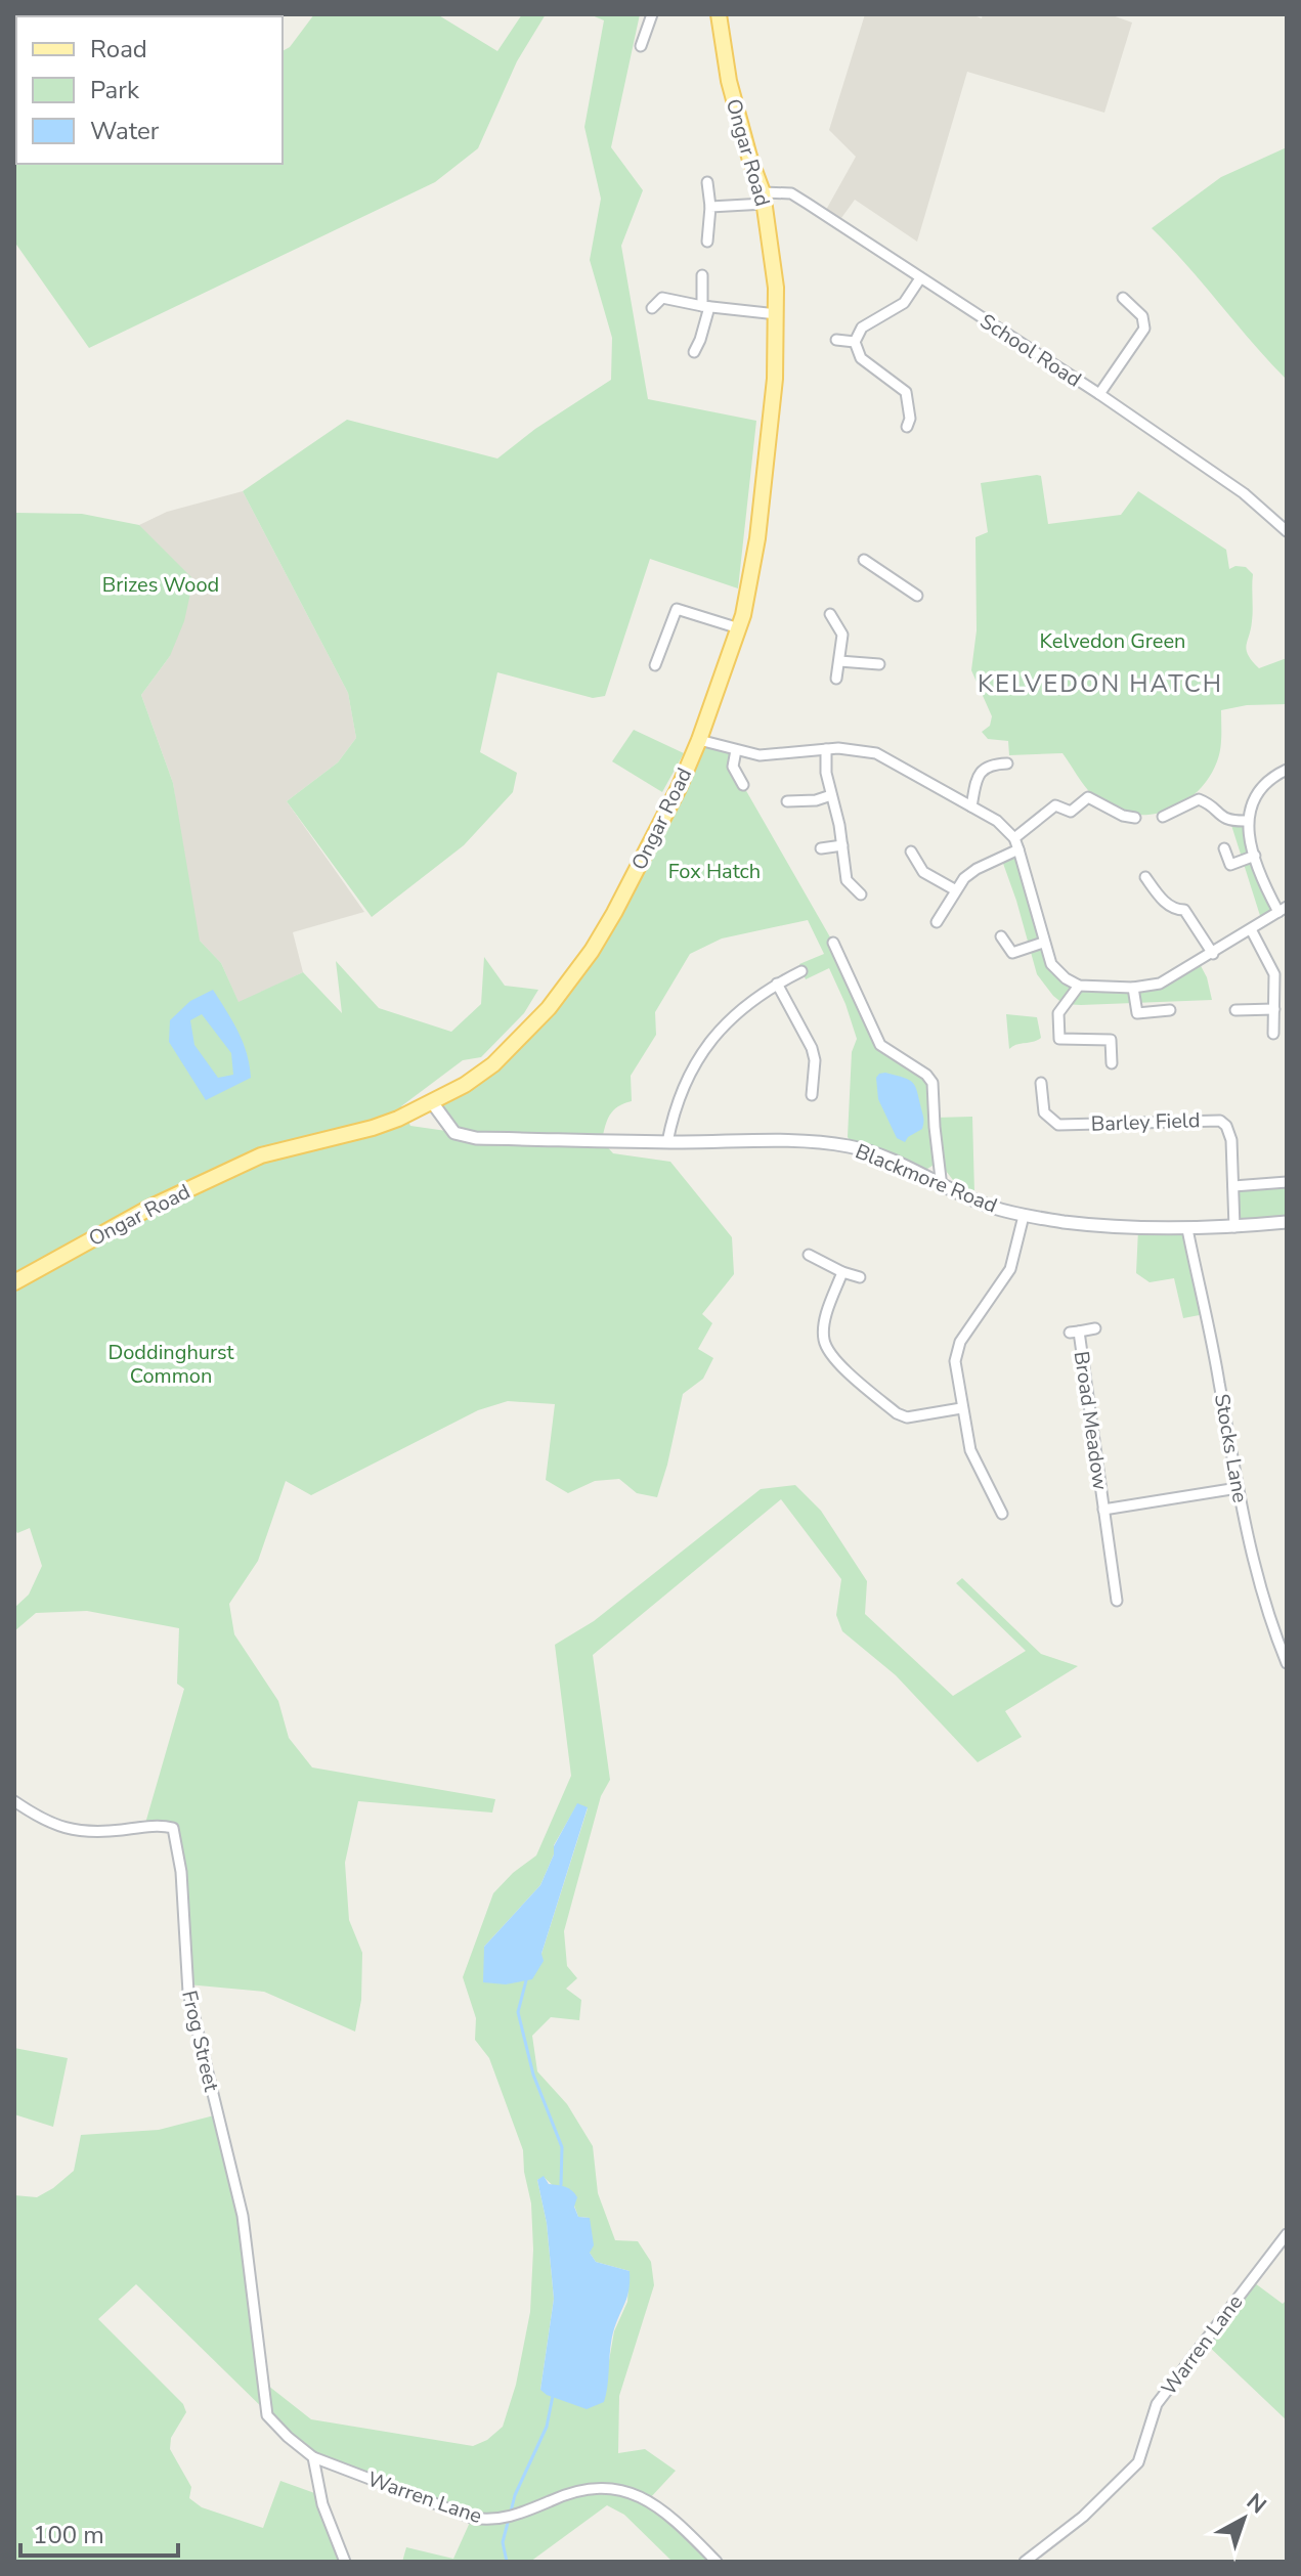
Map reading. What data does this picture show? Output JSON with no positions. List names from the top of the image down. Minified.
{"streets":{"main road":["Ongar Road"],"street":["School Road","Barley Field","Blackmore Road","Broad Meadow","Stocks Lane","Frog Street","Warren Lane"]},"crossings":[["Ongar Road","School Road"],["Ongar Road","Blackmore Road"],["Barley Field","Blackmore Road"],["Blackmore Road","Stocks Lane"],["Broad Meadow","Stocks Lane"],["Frog Street","Warren Lane"]],"districts":["KELVEDON HATCH"],"parks":["Brizes Wood","Kelvedon Green","Fox Hatch","Doddinghurst Common"],"legend":["Road","Park","Water"],"scale_bar":"100 m","north":"top right"}
